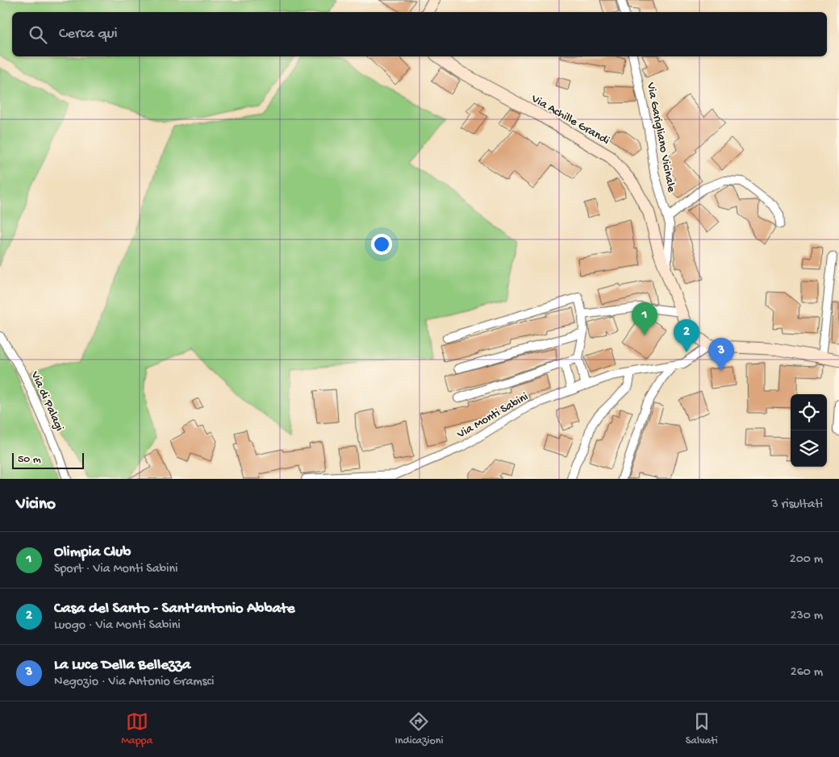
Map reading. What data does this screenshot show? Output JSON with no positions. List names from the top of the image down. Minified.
{"streets":{"main road":["Via Achille Grandi"],"street":["Via Garigliano Vicinale","Via di Palagi","Via Monti Sabini"]},"crossings":[["Via Achille Grandi","Via Garigliano Vicinale"],["Via Achille Grandi","Via Monti Sabini"]],"scale_bar":"50 m","page":{"search":"Cerca qui","pins":["1","2","3"],"scale":"50 m","heading":["Vicino","3 risultati"],"list":[{"mark":"1","name":"Olimpia Club","note":"Sport · Via Monti Sabini","value":"200 m"},{"mark":"2","name":"Casa del Santo - Sant'antonio Abbate","note":"Luogo · Via Monti Sabini","value":"230 m"},{"mark":"3","name":"La Luce Della Bellezza","note":"Negozio · Via Antonio Gramsci","value":"260 m"}],"nav":["Mappa","Indicazioni","Salvati"]}}
